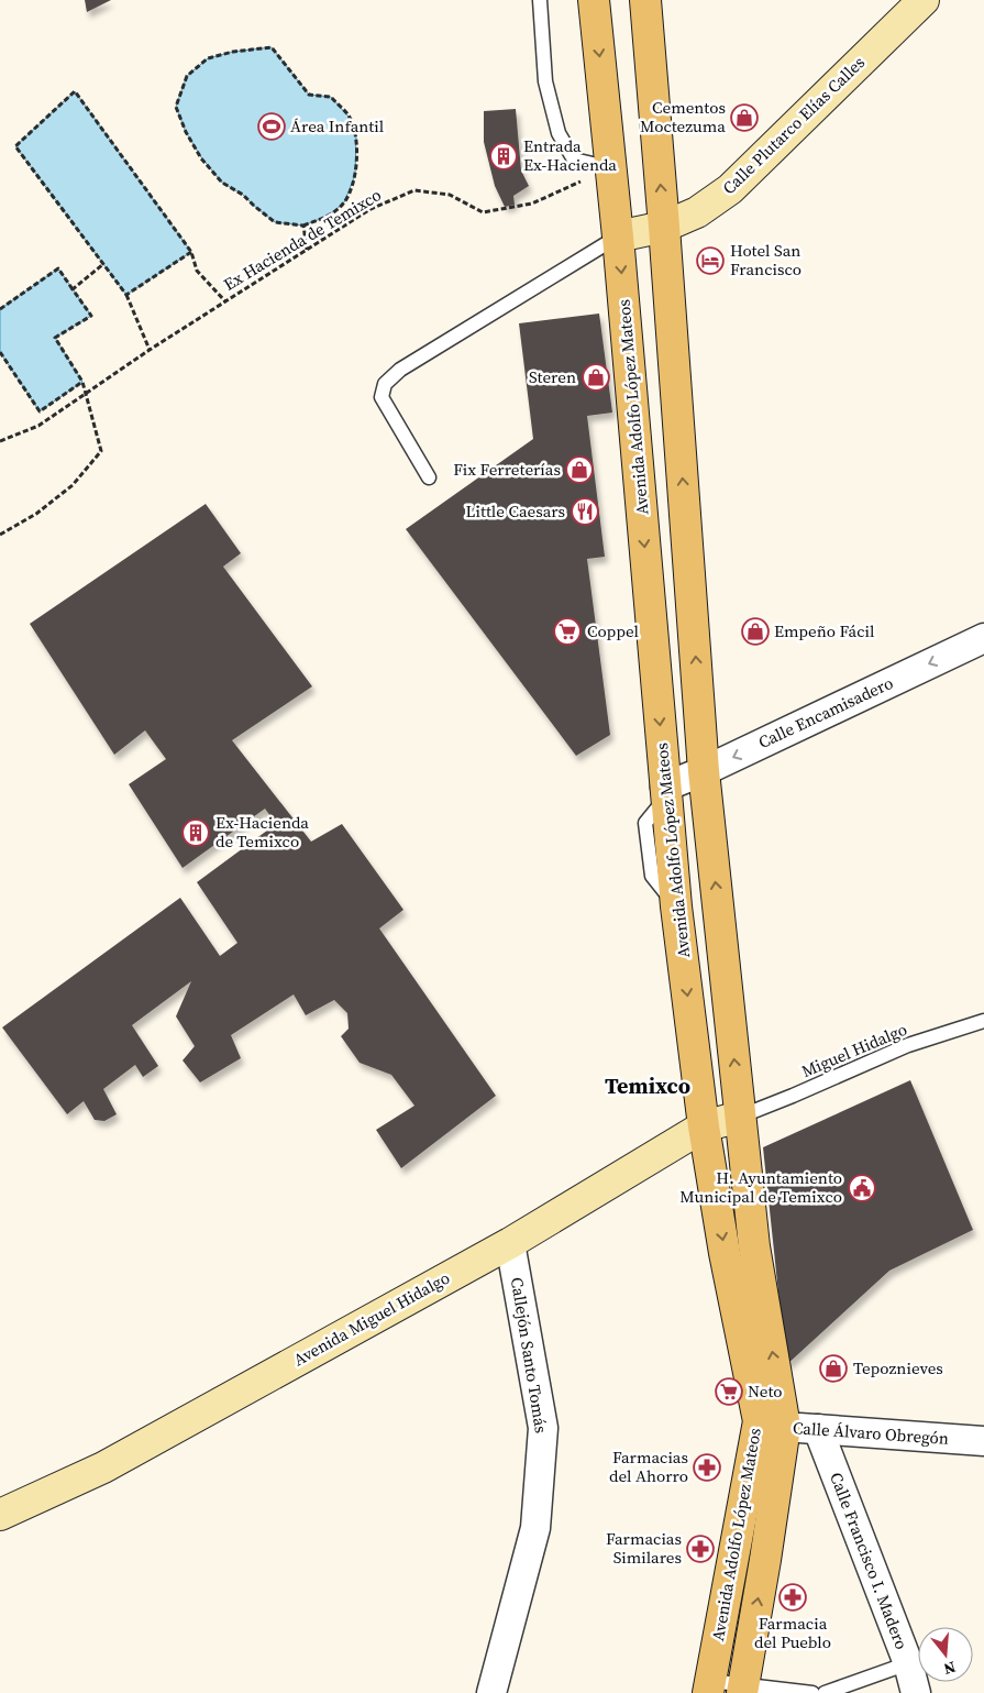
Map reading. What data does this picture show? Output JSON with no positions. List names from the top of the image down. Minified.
{"streets":{"main road":["Avenida Adolfo López Mateos"],"street":["Calle Plutarco Elías Calles","Calle Encamisadero","Avenida Miguel Hidalgo","Callejón Santo Tomás","Calle Álvaro Obregón","Calle Francisco I. Madero"],"lane":["Miguel Hidalgo"],"path":["Ex Hacienda de Temixco"]},"crossings":[["Calle Plutarco Elías Calles","Avenida Adolfo López Mateos"],["Ex Hacienda de Temixco","Avenida Adolfo López Mateos"],["Avenida Adolfo López Mateos","Calle Encamisadero"],["Avenida Adolfo López Mateos","Miguel Hidalgo"],["Avenida Adolfo López Mateos","Avenida Miguel Hidalgo"],["Avenida Adolfo López Mateos","Calle Álvaro Obregón"],["Miguel Hidalgo","Avenida Miguel Hidalgo"],["Avenida Miguel Hidalgo","Callejón Santo Tomás"],["Calle Álvaro Obregón","Calle Francisco I. Madero"]],"one_way":["Calle Encamisadero"],"districts":["Temixco"],"places":{"shop":["Cementos Moctezuma","Steren","Fix Ferreterías","Empeño Fácil","Tepoznieves"],"sports":["Área Infantil"],"building":["Entrada Ex-Hacienda","Ex-Hacienda de Temixco"],"hotel":["Hotel San Francisco"],"restaurant":["Little Caesars"],"supermarket":["Coppel","Neto"],"public building":["H. Ayuntamiento Municipal de Temixco"],"pharmacy":["Farmacias del Ahorro","Farmacias Similares","Farmacia del Pueblo"]},"north":"bottom"}
